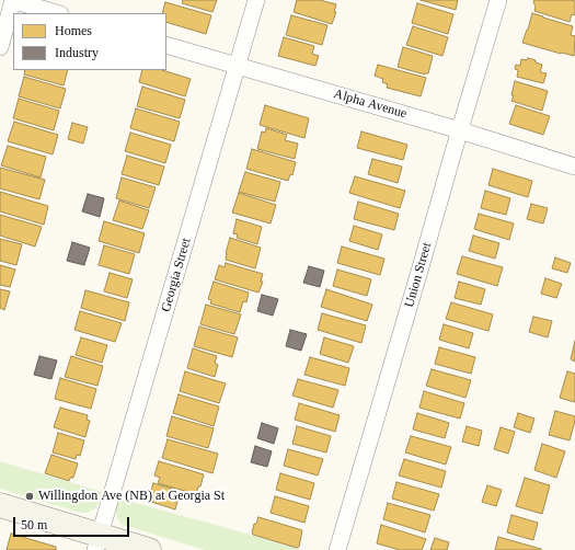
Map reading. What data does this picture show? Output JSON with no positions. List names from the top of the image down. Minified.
{"streets":{"street":["Alpha Avenue","Georgia Street","Union Street"]},"crossings":[["Alpha Avenue","Georgia Street"],["Alpha Avenue","Union Street"]],"places":["Willingdon Ave (NB) at Georgia St"],"legend":["Homes","Industry"],"scale_bar":"50 m"}
